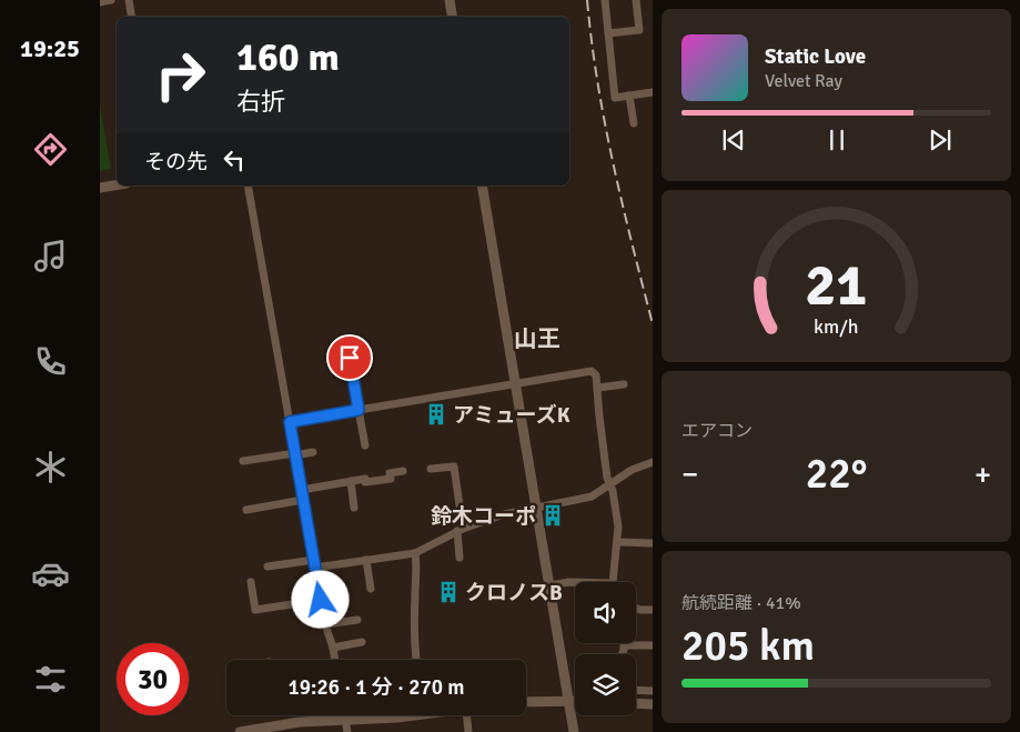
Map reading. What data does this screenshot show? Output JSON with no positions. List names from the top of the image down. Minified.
{"districts":["山王"],"places":{"building":["アミューズK","鈴木コーポ","クロノスB"]},"page":{"tabs":"19:25","turn":["160 m","右折"],"song":["Static Love","Velvet Ray"],"then":"その先","tile":["エアコン",["航続距離 · 41%","205 km"]],"heat":["−","22°","+"],"limit":"30","trip":"19:26 · 1 分 · 270 m","gauge":["21","km/h"]}}
